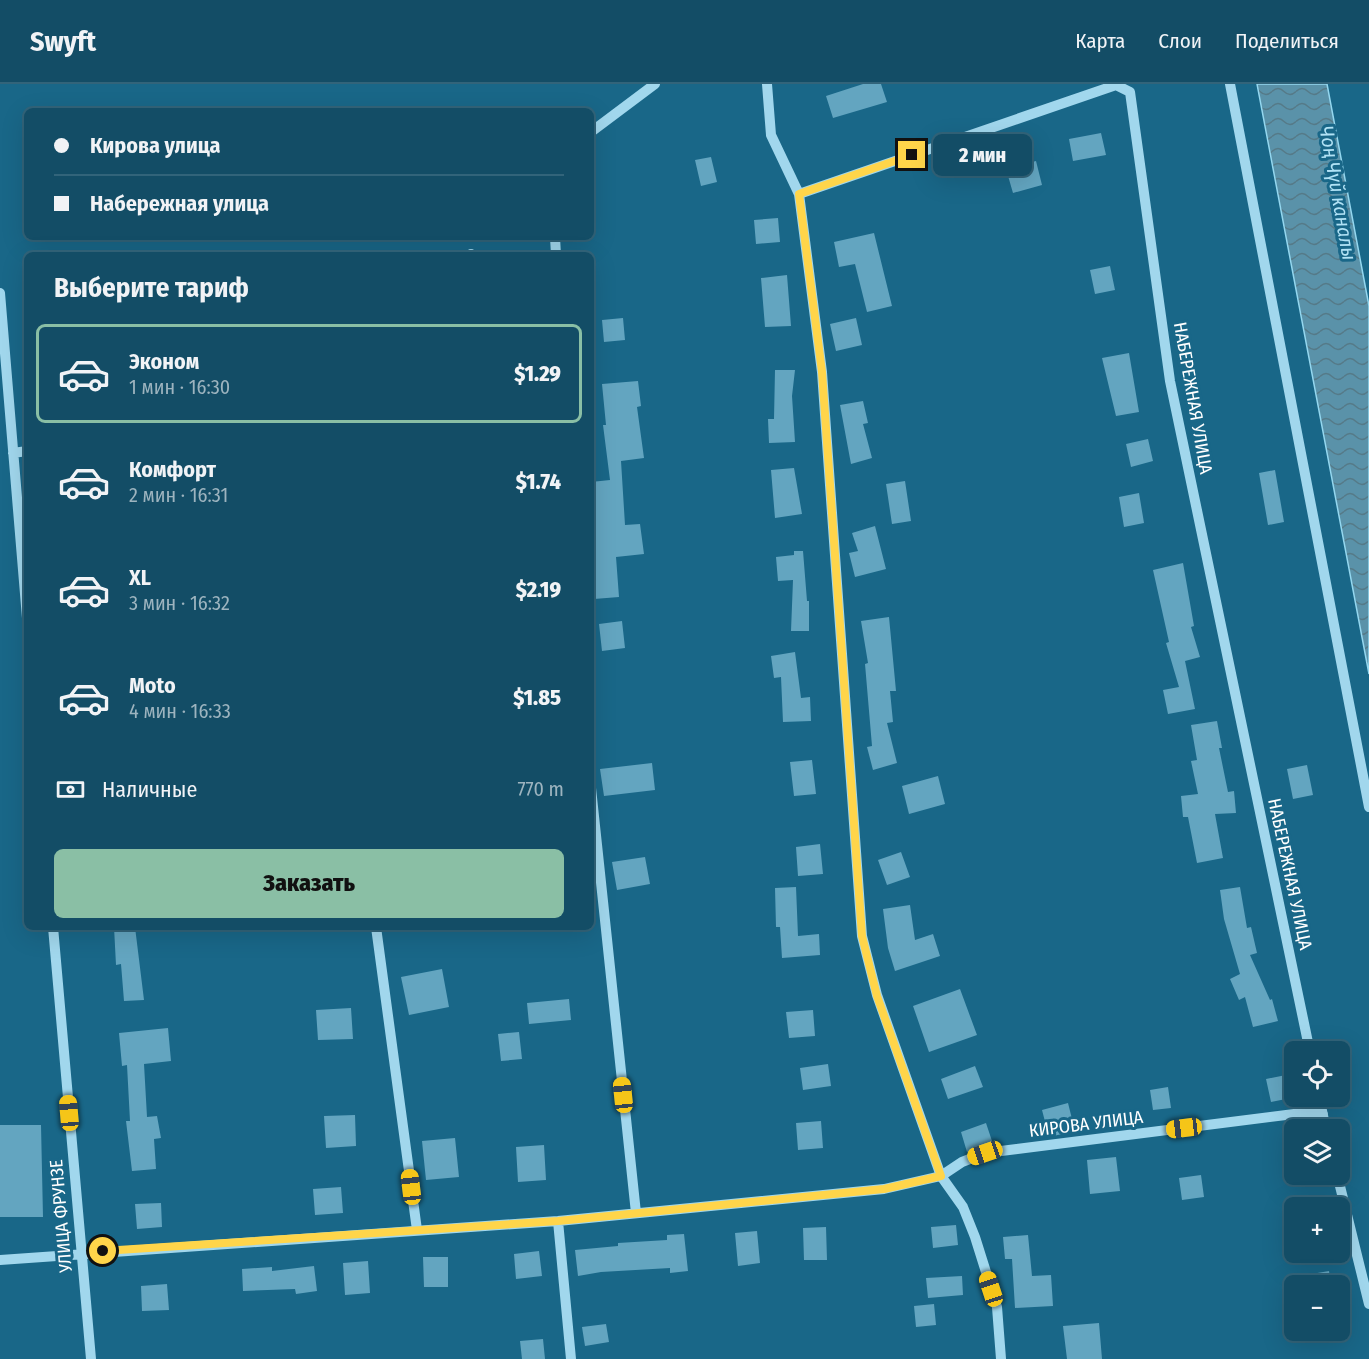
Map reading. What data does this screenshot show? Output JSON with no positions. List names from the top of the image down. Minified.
{"streets":{"street":["НАБЕРЕЖНАЯ УЛИЦА","КИРОВА УЛИЦА","УЛИЦА ФРУНЗЕ"]},"crossings":[["КИРОВА УЛИЦА","УЛИЦА ФРУНЗЕ"]],"water":["Чоң Чүй каналы"],"page":{"header":"Swyft","nav":["Карта","Слои","Поделиться"],"banner":["Кирова улица","Набережная улица"],"bubble":"2 мин","heading":"Выберите тариф","list":[{"name":"Эконом","note":"1 мин · 16:30","value":"$1.29"},{"name":"Комфорт","note":"2 мин · 16:31","value":"$1.74"},{"name":"XL","note":"3 мин · 16:32","value":"$2.19"},{"name":"Moto","note":"4 мин · 16:33","value":"$1.85"}],"pay":["Наличные","770 m"],"buttons":"Заказать","map_buttons":["+","−"]}}
